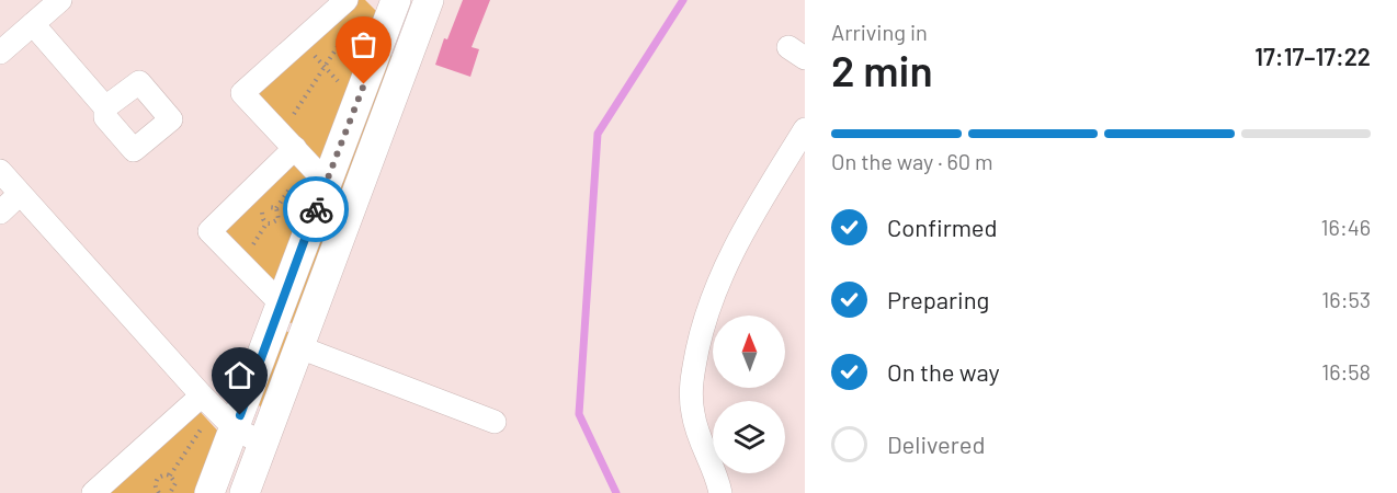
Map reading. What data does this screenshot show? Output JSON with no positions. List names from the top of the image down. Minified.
{"north":"top","page":{"heading":["2 min","Arriving in","17:17–17:22"],"bar":"On the way · 60 m","list":[["Confirmed","16:46"],["Preparing","16:53"],["On the way","16:58"],"Delivered"]}}
